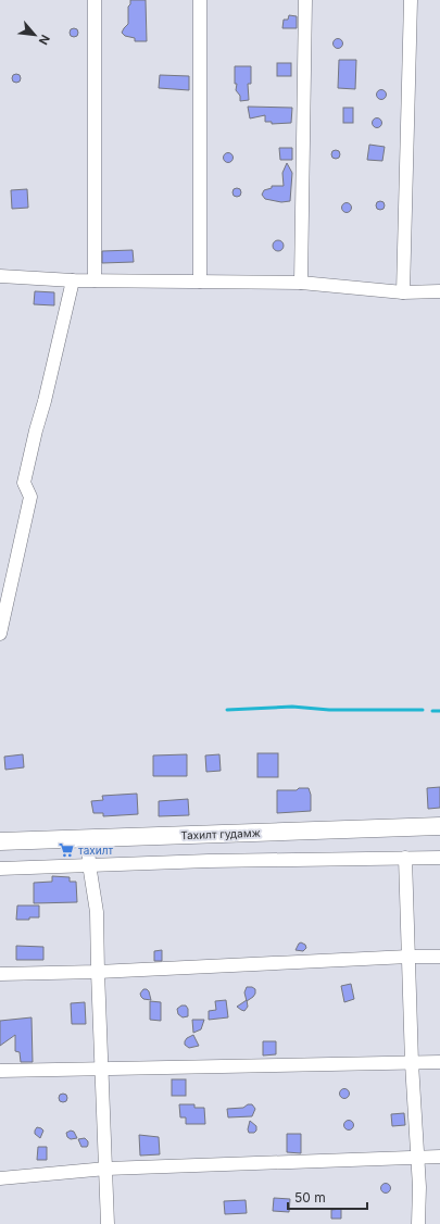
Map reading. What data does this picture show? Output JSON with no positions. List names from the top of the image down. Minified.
{"streets":{"main road":["Тахилт гудамж"]},"places":{"supermarket":["тахилт"]},"scale_bar":"50 m","north":"bottom right"}
